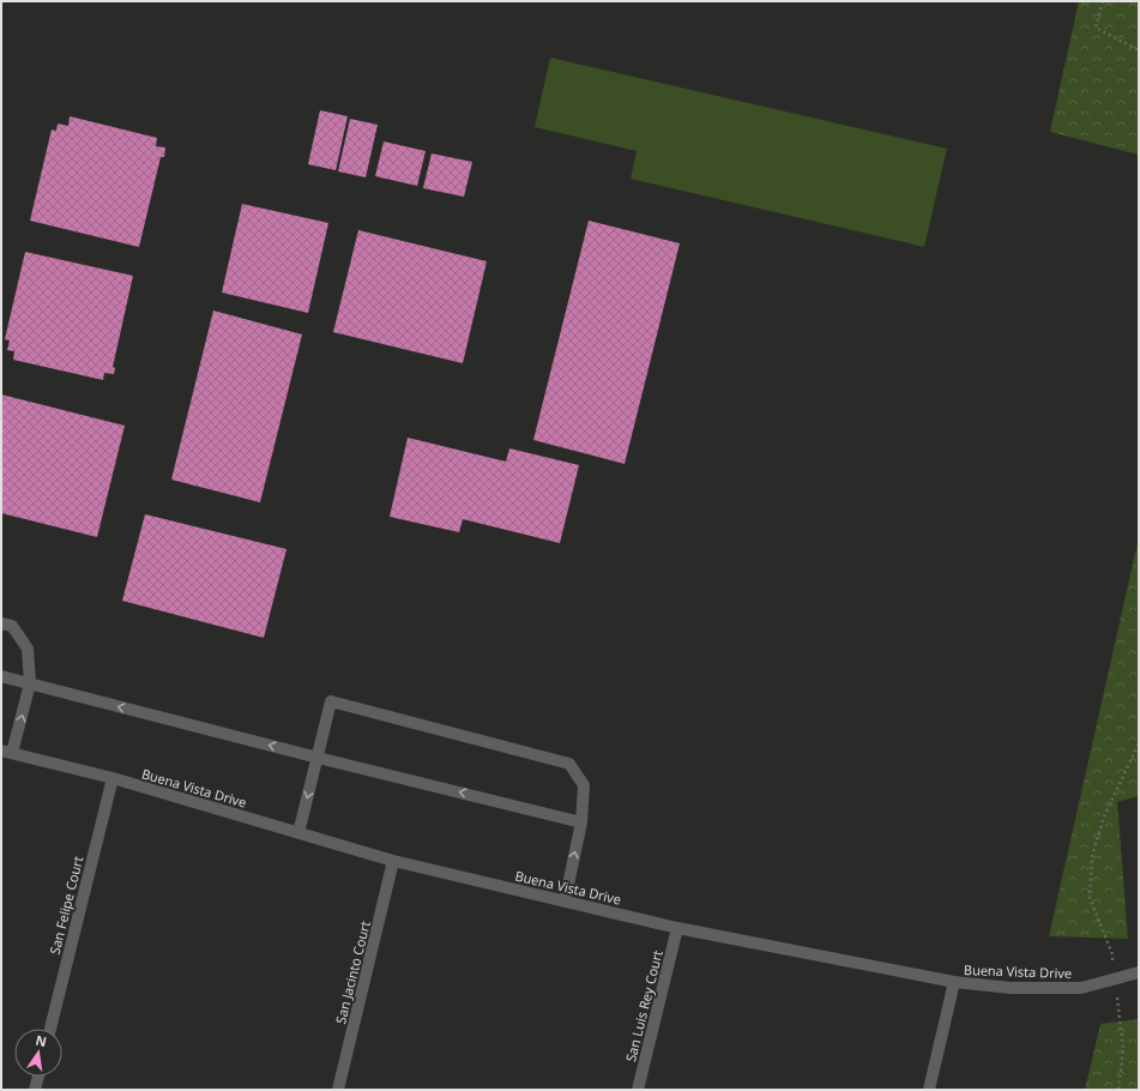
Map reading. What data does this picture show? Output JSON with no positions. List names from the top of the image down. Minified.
{"streets":{"street":["Buena Vista Drive","San Felipe Court","San Jacinto Court","San Luis Rey Court"]},"crossings":[["Buena Vista Drive","San Felipe Court"],["Buena Vista Drive","San Jacinto Court"],["Buena Vista Drive","San Luis Rey Court"]],"north":"top"}
